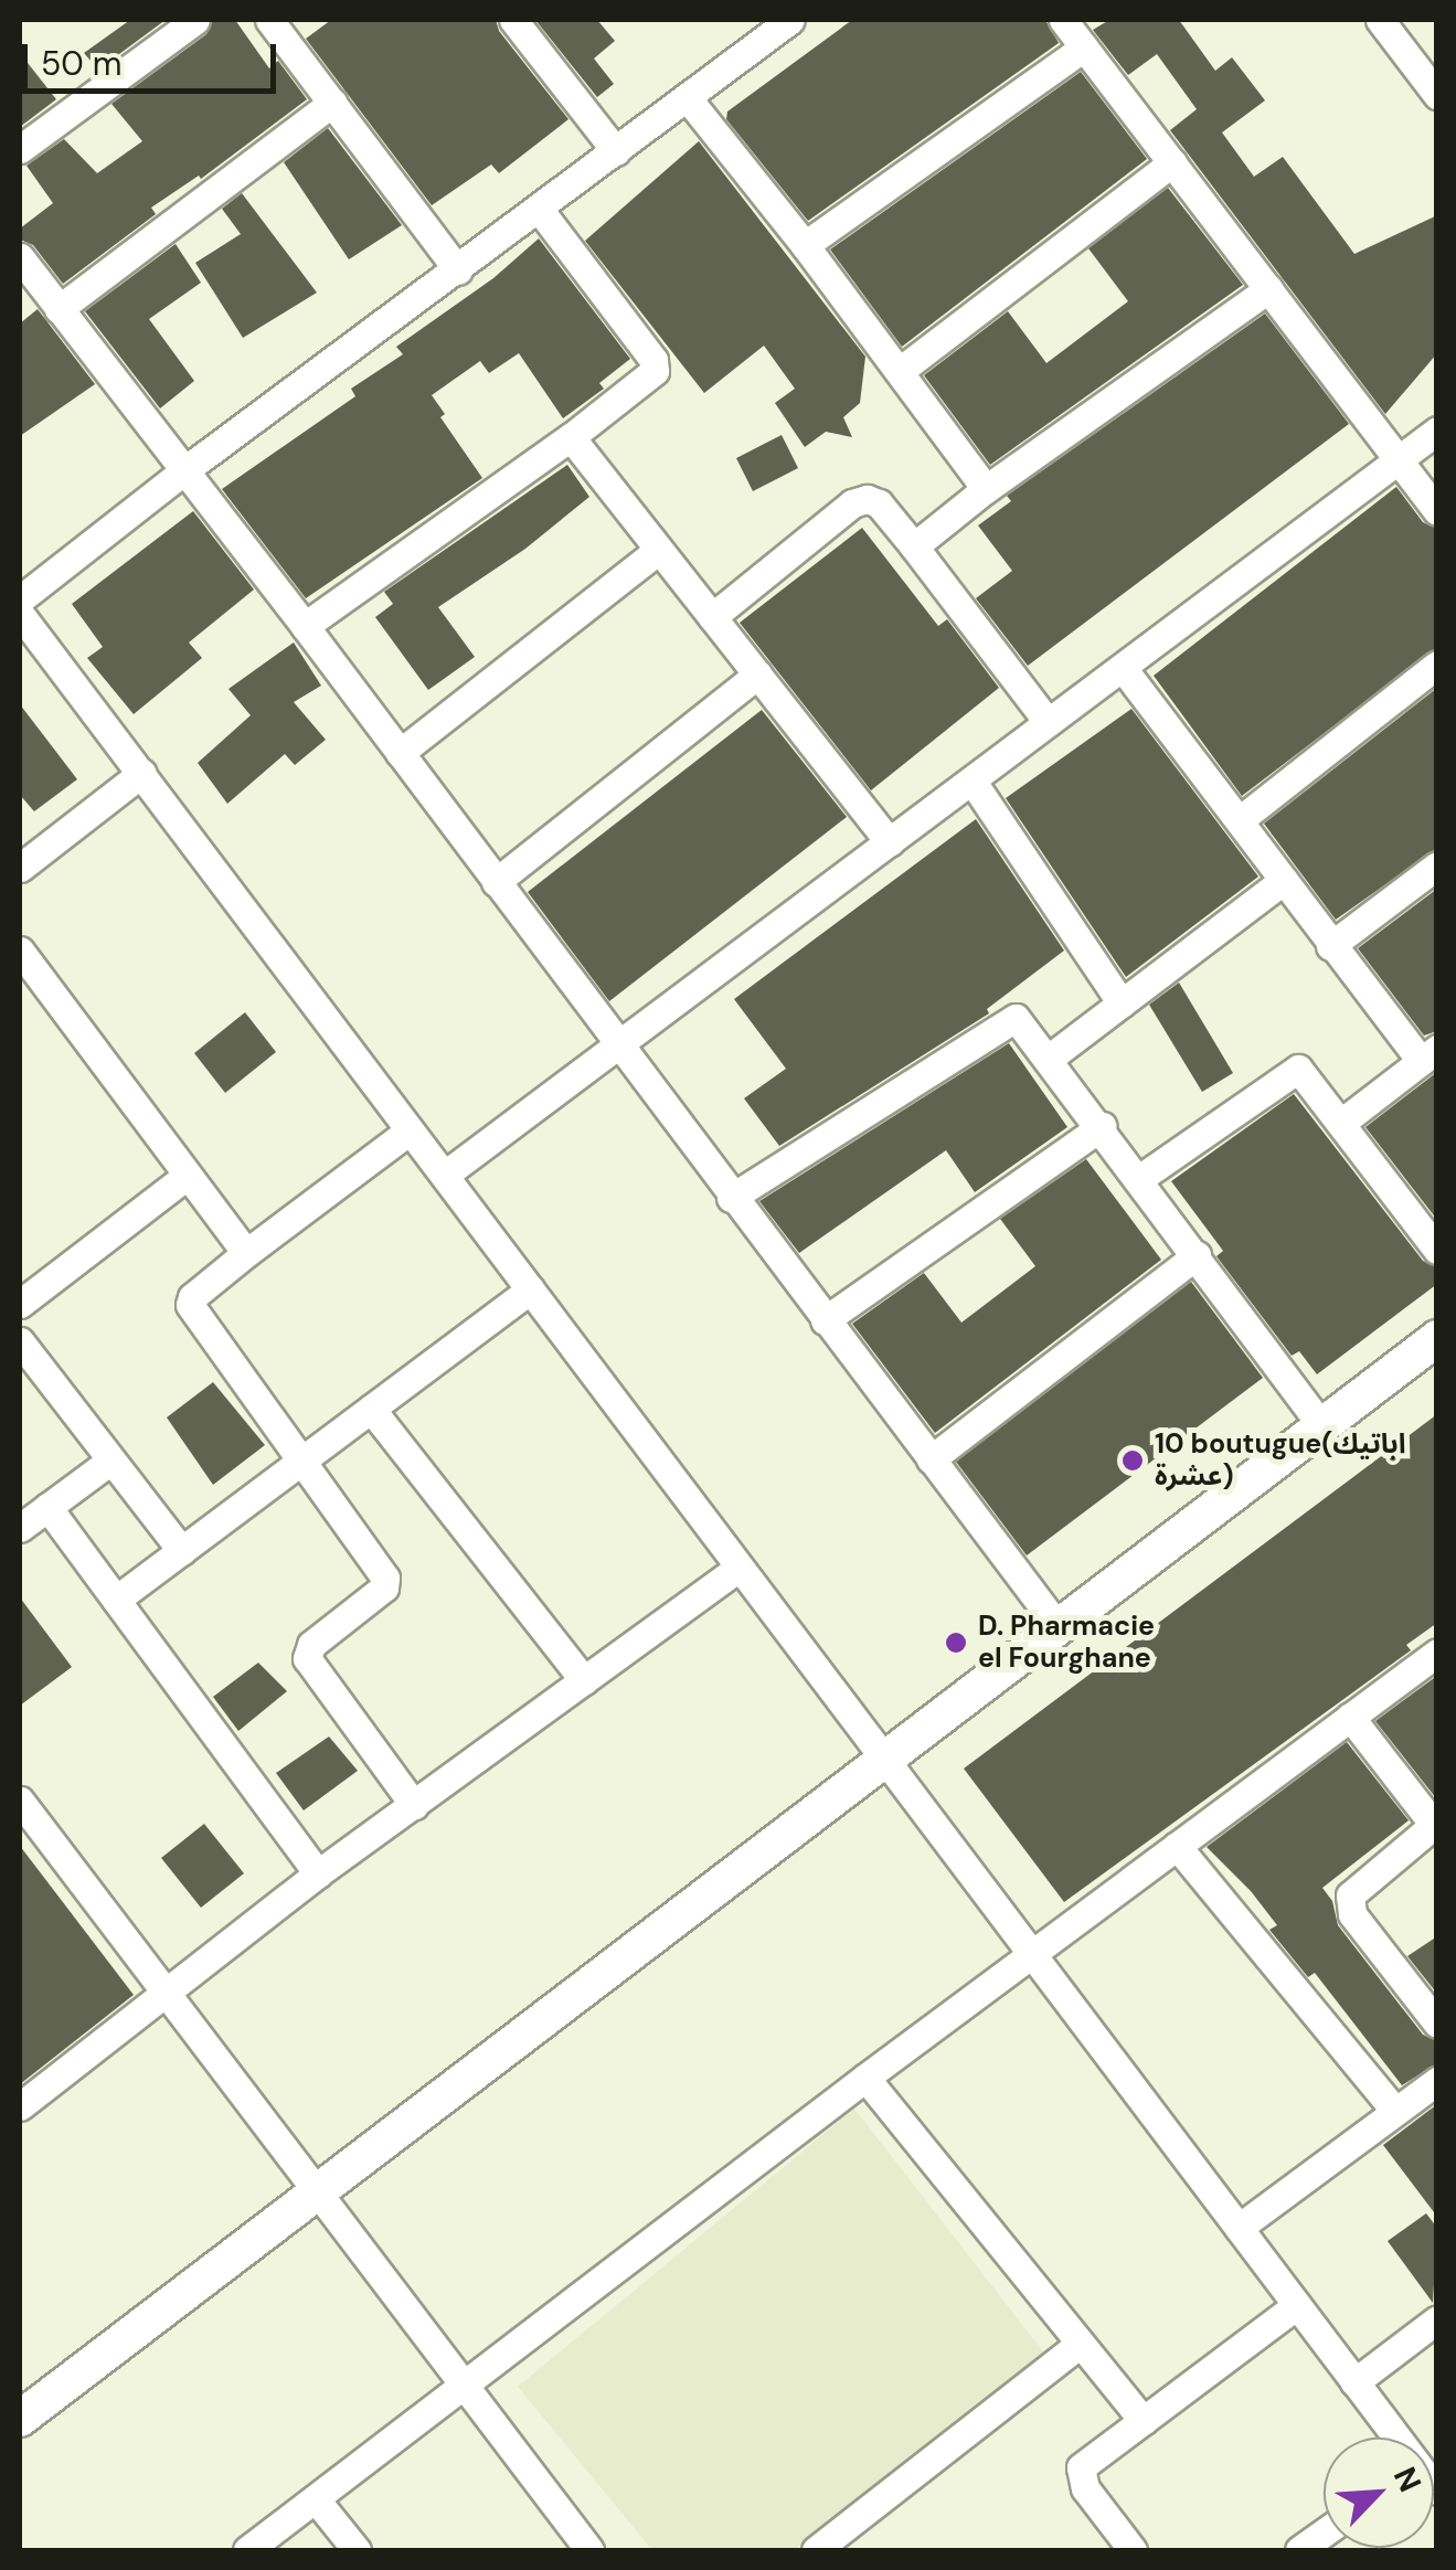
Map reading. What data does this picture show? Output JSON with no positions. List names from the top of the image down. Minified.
{"places":["10 boutugue(اباتيك عشرة)","D. Pharmacie el Fourghane"],"scale_bar":"50 m","north":"top right"}
